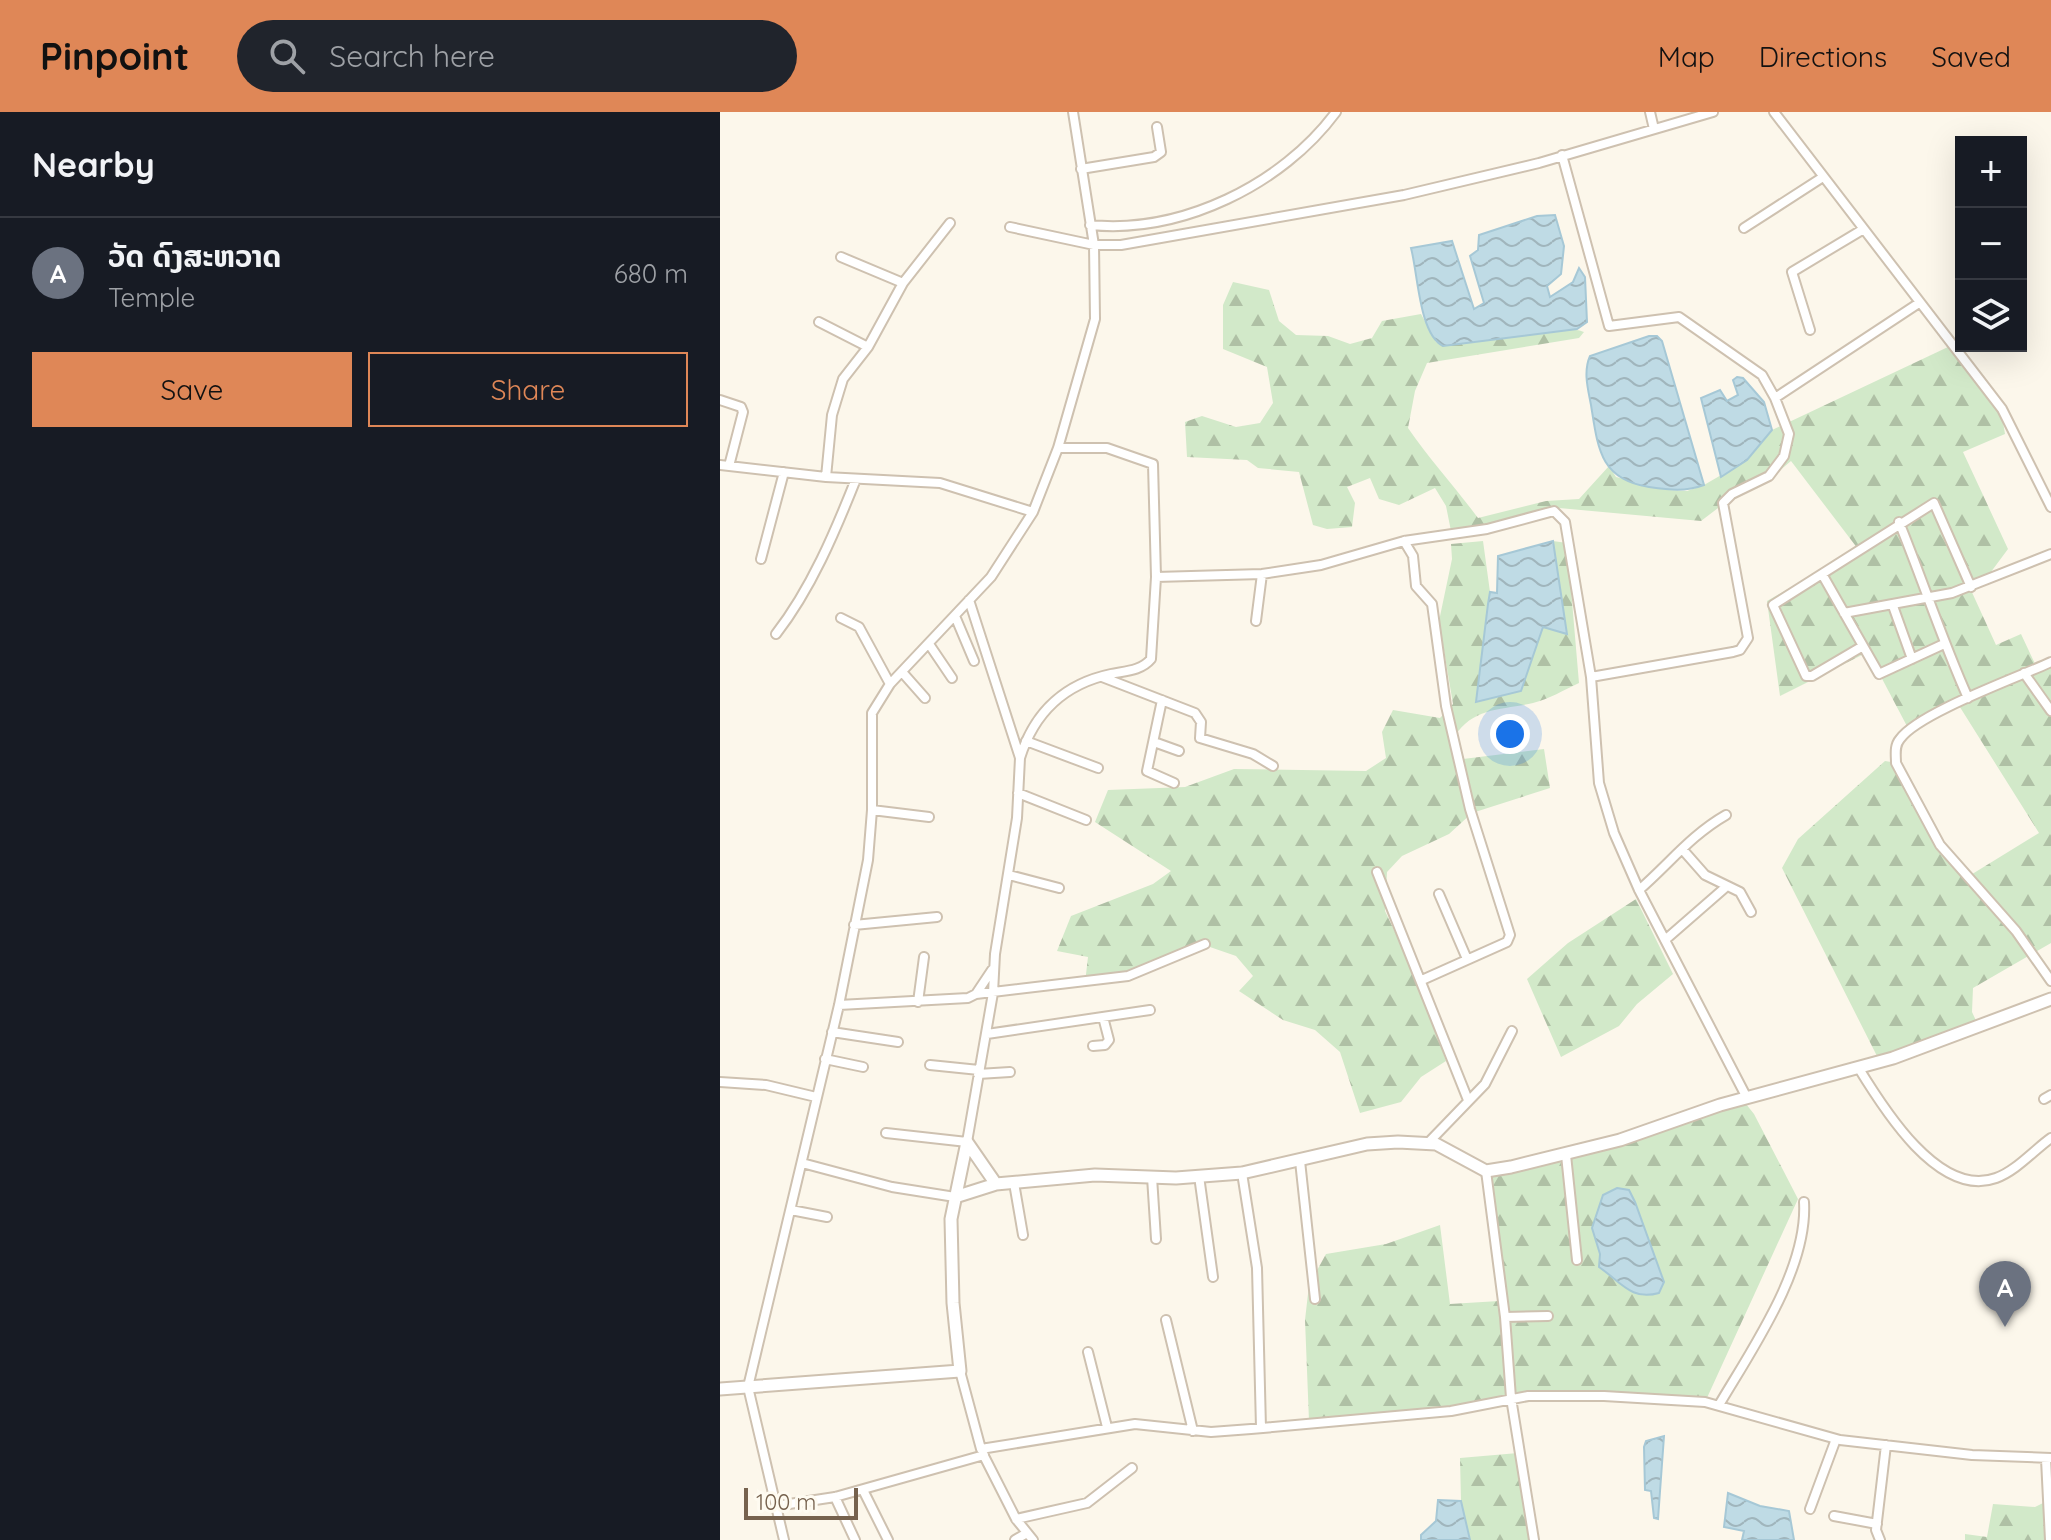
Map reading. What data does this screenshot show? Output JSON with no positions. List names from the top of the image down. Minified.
{"scale_bar":"100 m","page":{"header":"Pinpoint","search":"Search here","nav":["Map","Directions","Saved"],"heading":"Nearby","map_buttons":["+","−"],"list":[{"mark":"A","name":"ວັດ ດົງສະຫວາດ","note":"Temple","value":"680 m"}],"buttons":["Save","Share"],"pins":"A","scale":"100 m"}}
